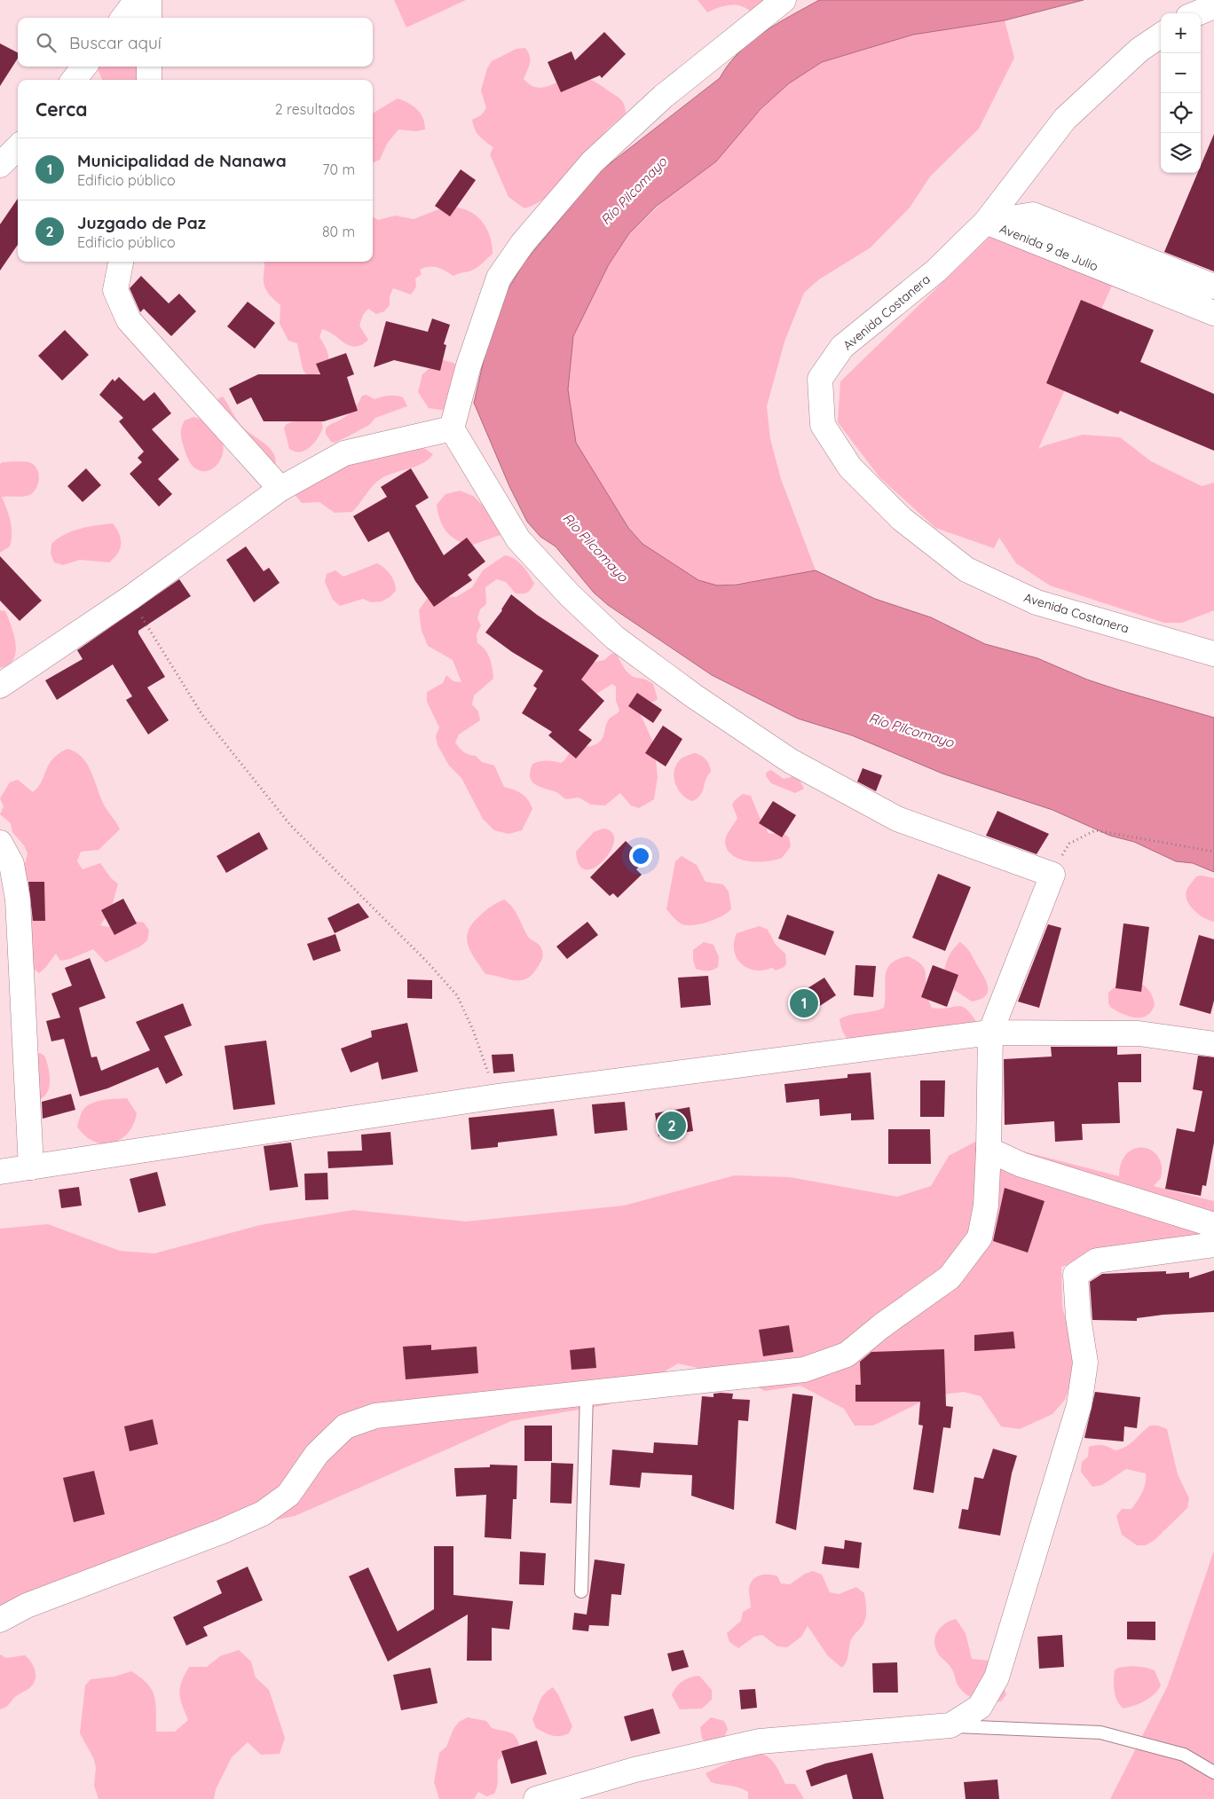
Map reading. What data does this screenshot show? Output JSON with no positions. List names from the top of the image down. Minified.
{"streets":{"street":["Avenida 9 de Julio","Avenida Costanera"]},"crossings":[["Avenida 9 de Julio","Avenida Costanera"]],"water":["Río Pilcomayo"],"page":{"map_buttons":["+","−"],"search":"Buscar aquí","heading":["Cerca","2 resultados"],"list":[{"mark":"1","name":"Municipalidad de Nanawa","note":"Edificio público","value":"70 m"},{"mark":"2","name":"Juzgado de Paz","note":"Edificio público","value":"80 m"}],"pins":["1","2"]}}
